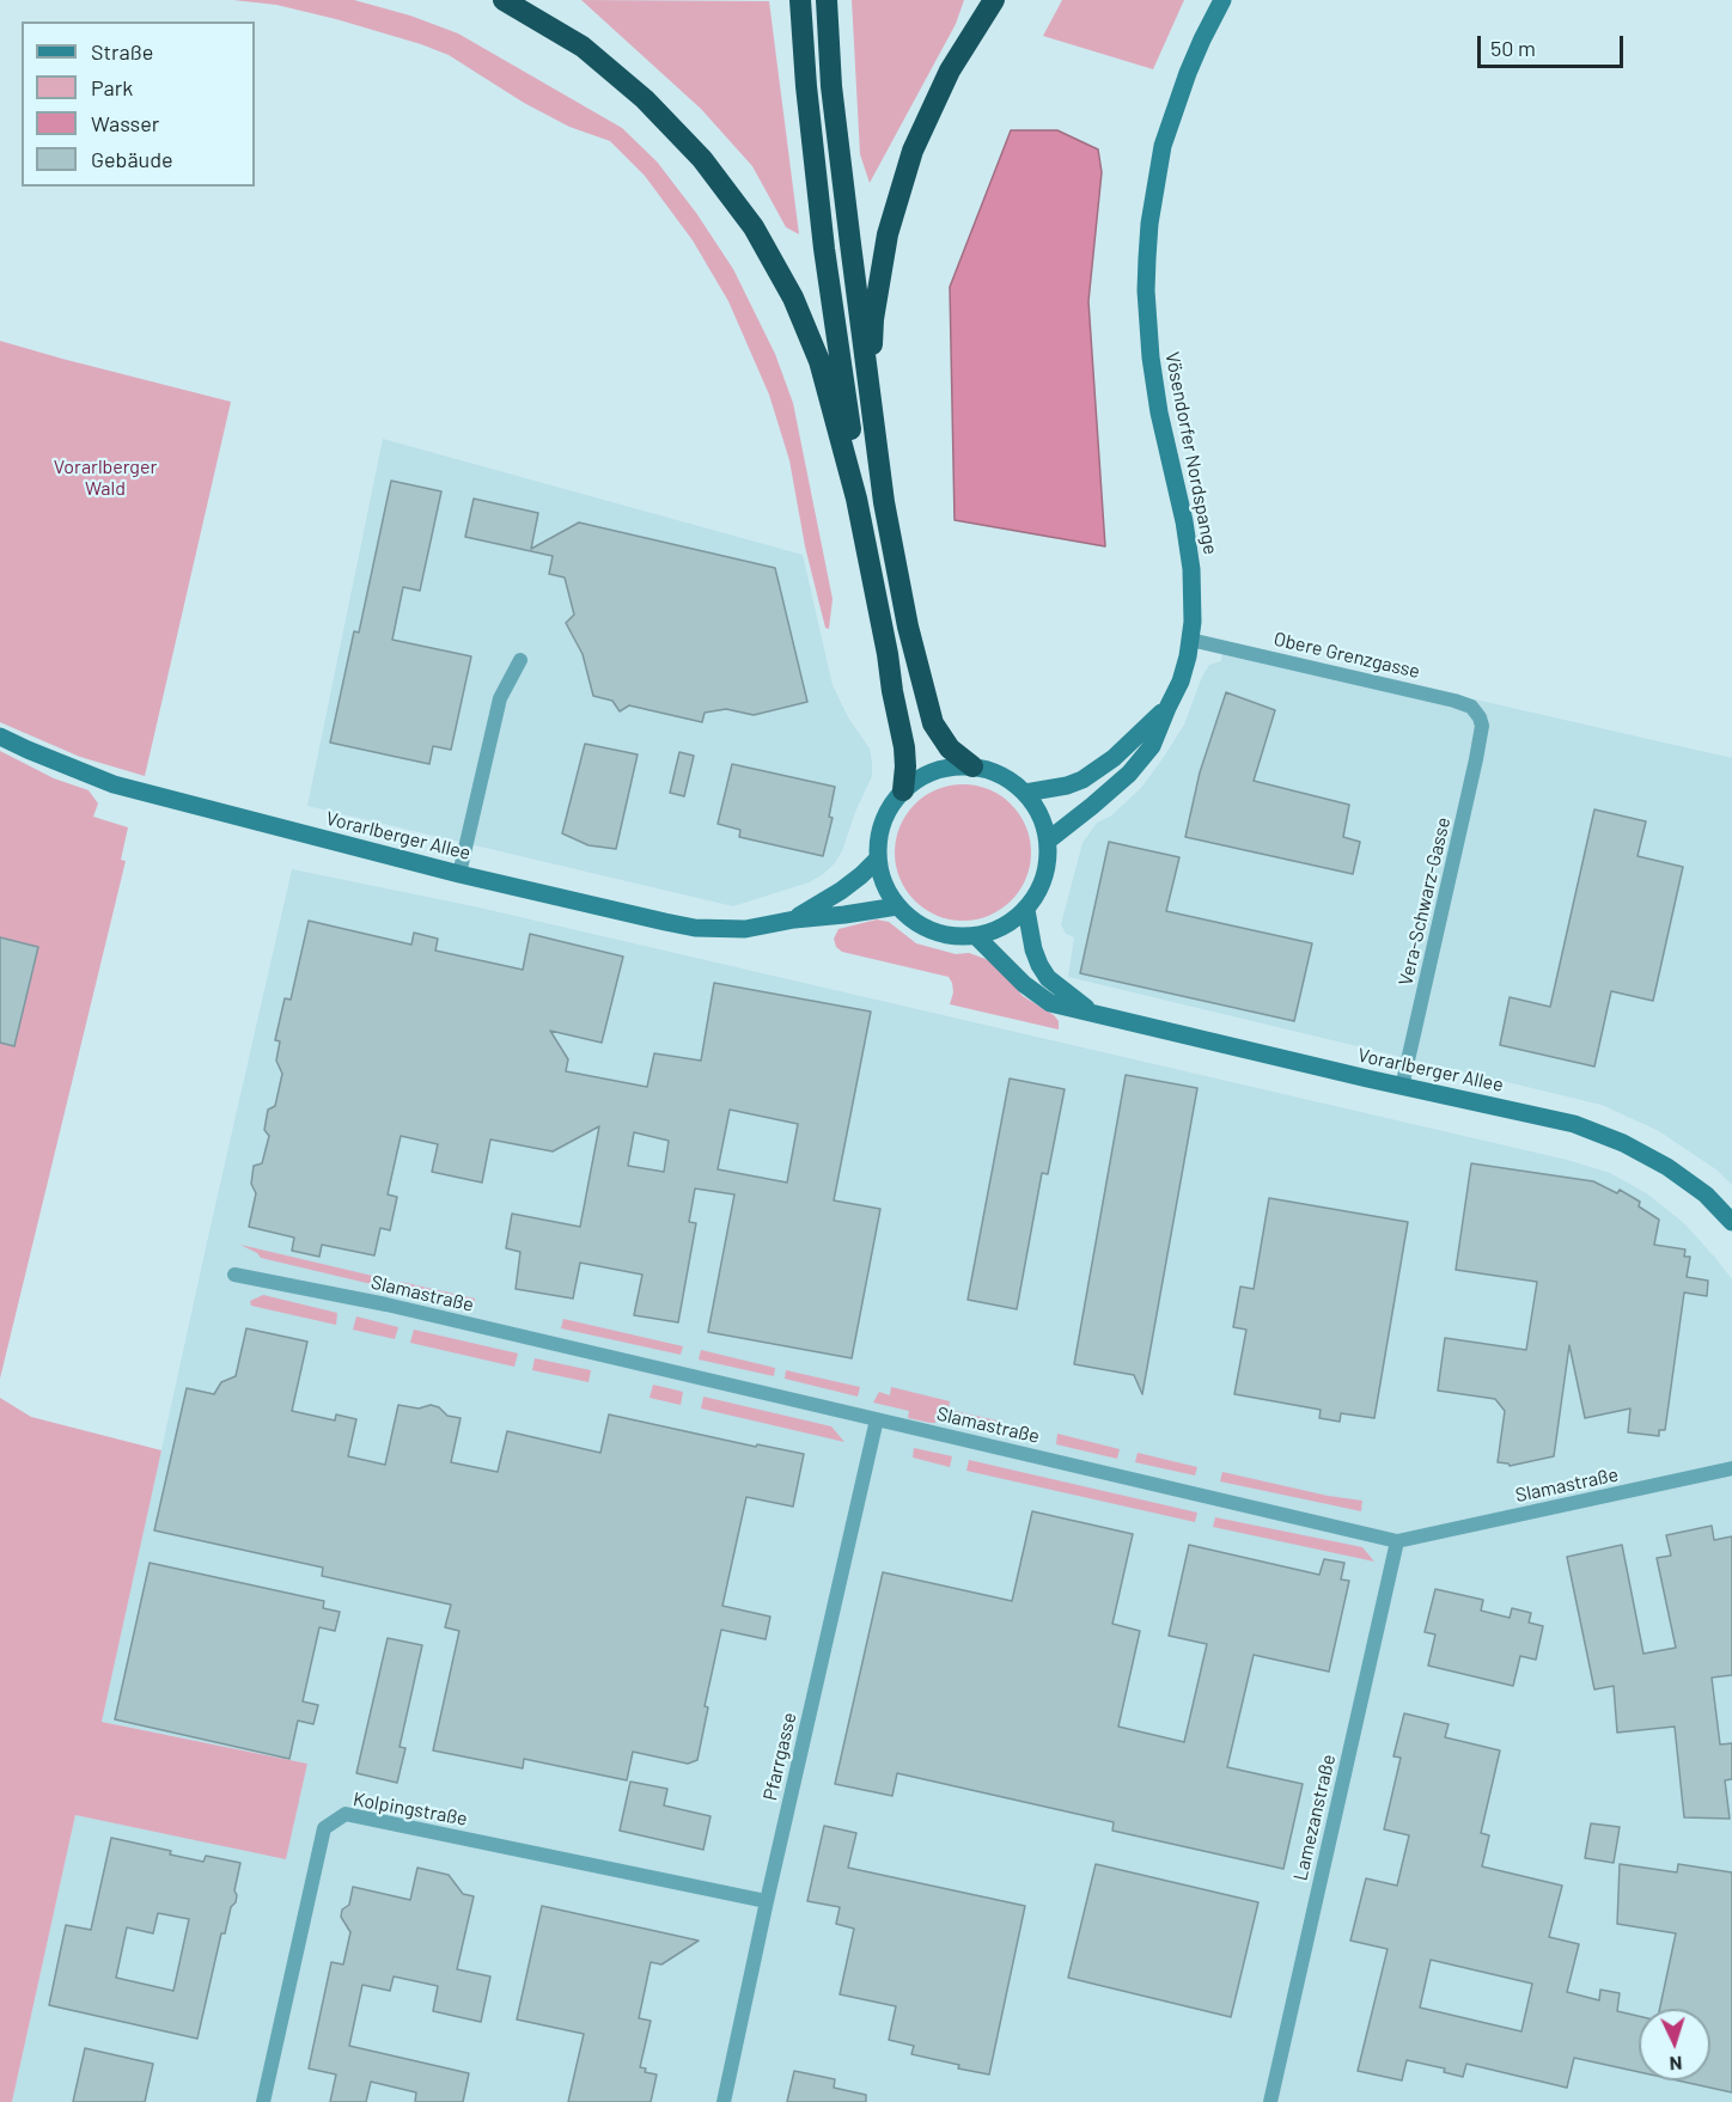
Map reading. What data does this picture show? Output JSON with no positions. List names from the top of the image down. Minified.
{"streets":{"main road":["Vösendorfer Nordspange","Vorarlberger Allee"],"street":["Obere Grenzgasse","Vera-Schwarz-Gasse","Slamastraße","Pfarrgasse","Kolpingstraße","Lamezanstraße"]},"crossings":[["Vösendorfer Nordspange","Obere Grenzgasse"],["Vösendorfer Nordspange","Vorarlberger Allee"],["Obere Grenzgasse","Vera-Schwarz-Gasse"],["Vorarlberger Allee","Vera-Schwarz-Gasse"],["Slamastraße","Pfarrgasse"],["Slamastraße","Lamezanstraße"],["Pfarrgasse","Kolpingstraße"]],"parks":["Vorarlberger Wald"],"legend":["Straße","Park","Wasser","Gebäude"],"scale_bar":"50 m","north":"bottom"}
